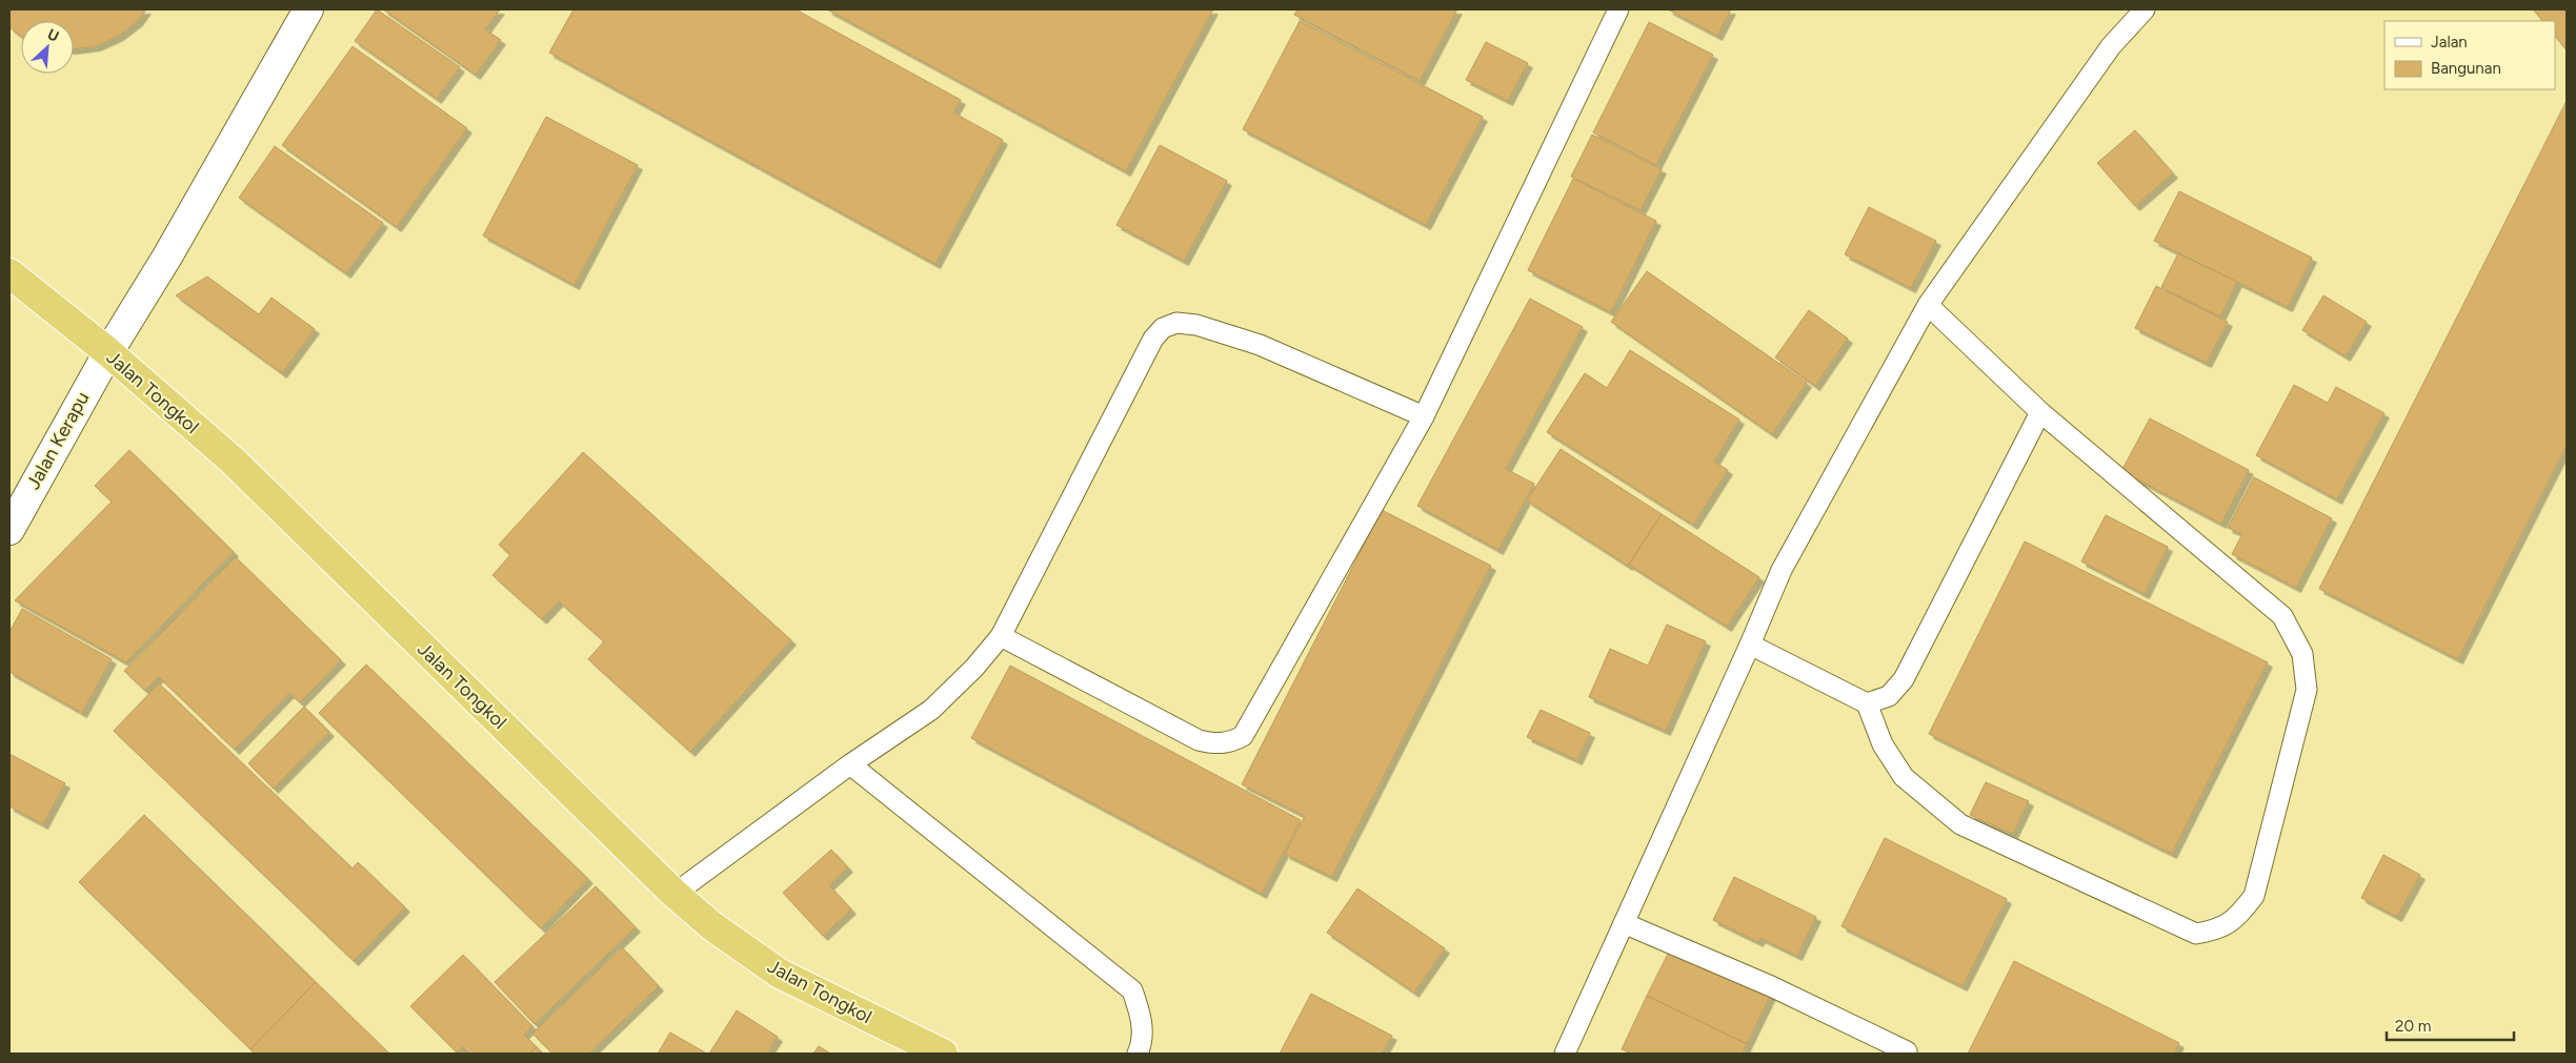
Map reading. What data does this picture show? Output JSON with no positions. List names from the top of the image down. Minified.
{"streets":{"highway":["Jalan Tongkol"],"street":["Jalan Kerapu"]},"crossings":[["Jalan Tongkol","Jalan Kerapu"]],"legend":["Jalan","Bangunan"],"scale_bar":"20 m","north":"top right"}
